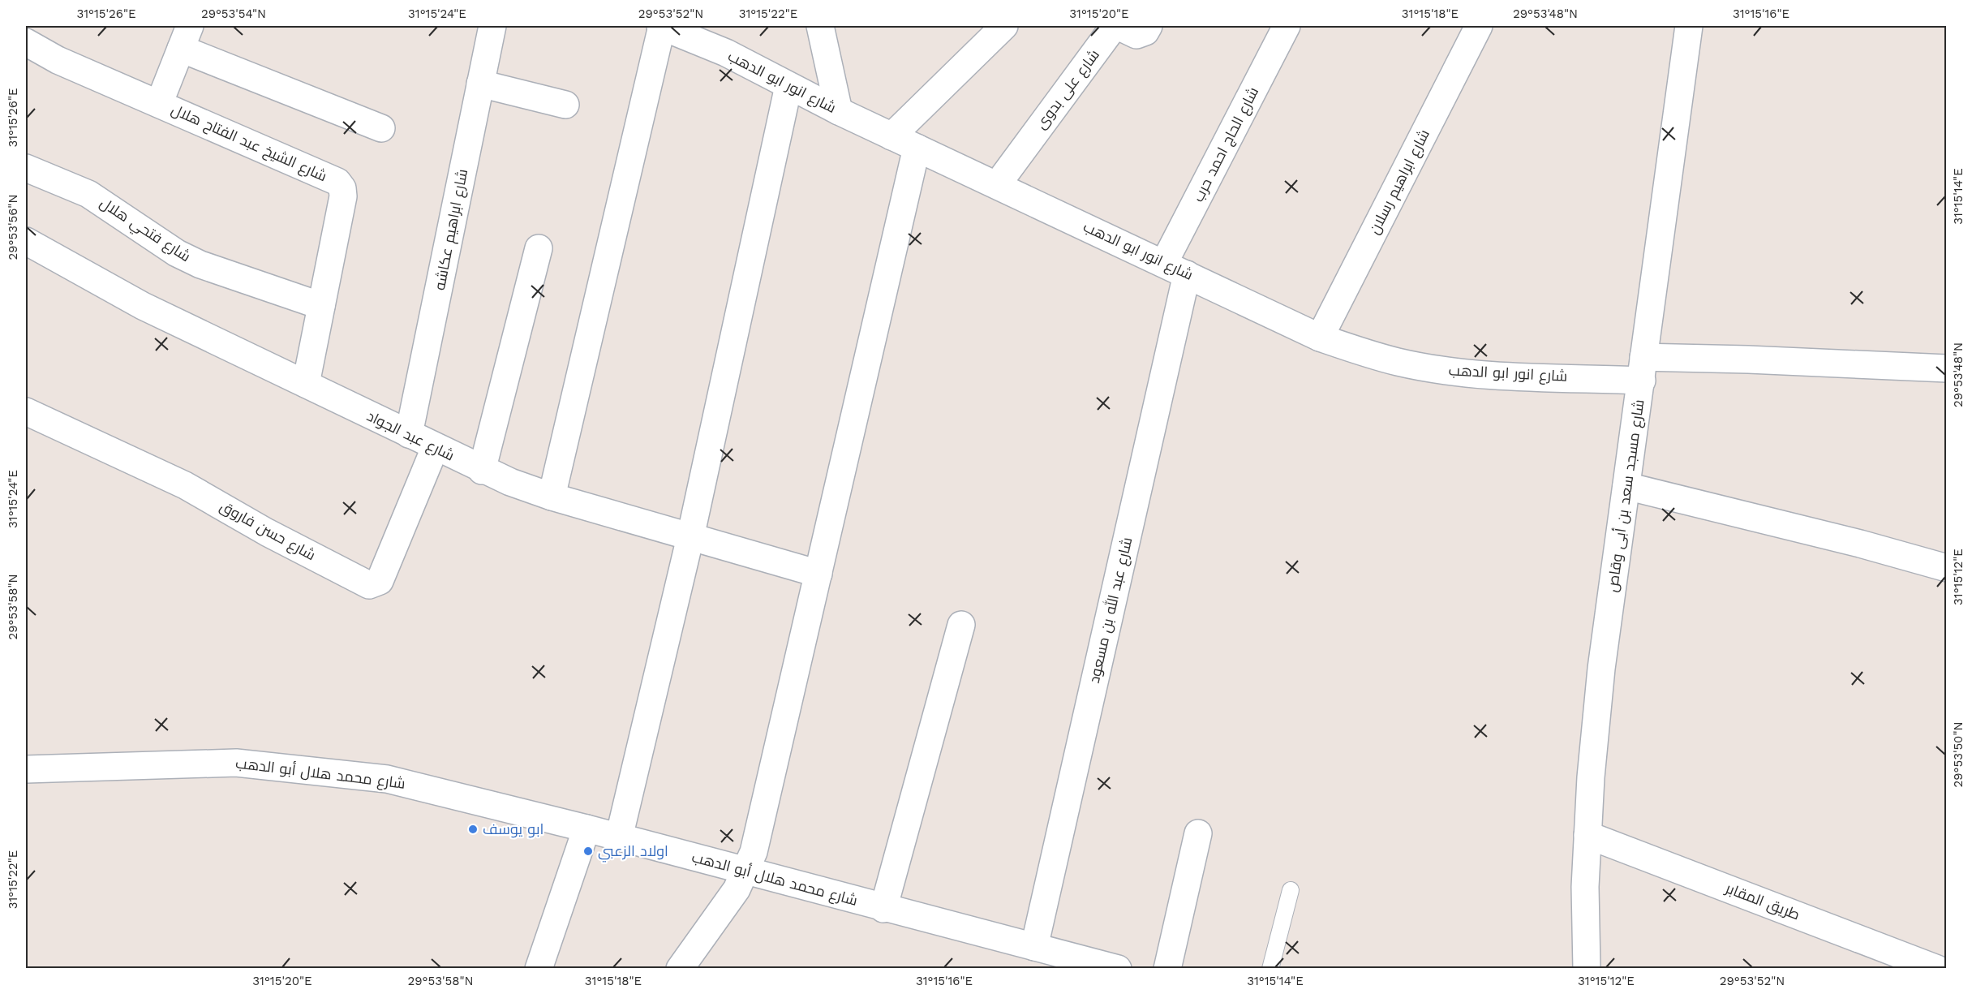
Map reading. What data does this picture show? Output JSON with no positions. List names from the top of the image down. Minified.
{"streets":{"street":["شارع انور ابو الدهب","شارع على بدوى","شارع الشيخ عبد الفتاح هلال","شارع الحاج احمد حرب","شارع ابراهيم رسلان","شارع فتحي هلال","شارع ابراهيم عكاشه","شارع عبد الجواد","شارع مسجد سعد بن أبى وقاص","شارع حسن فاروق","شارع عبد الله بن مسعود","شارع محمد هلال أبو الدهب","طريق المقابر"]},"crossings":[["شارع انور ابو الدهب","شارع على بدوى"],["شارع انور ابو الدهب","شارع الحاج احمد حرب"],["شارع انور ابو الدهب","شارع ابراهيم رسلان"],["شارع انور ابو الدهب","شارع مسجد سعد بن أبى وقاص"],["شارع انور ابو الدهب","شارع عبد الله بن مسعود"],["شارع الشيخ عبد الفتاح هلال","شارع فتحي هلال"],["شارع الشيخ عبد الفتاح هلال","شارع عبد الجواد"],["شارع الحاج احمد حرب","شارع عبد الله بن مسعود"],["شارع ابراهيم عكاشه","شارع عبد الجواد"],["شارع عبد الجواد","شارع حسن فاروق"],["شارع مسجد سعد بن أبى وقاص","طريق المقابر"],["شارع عبد الله بن مسعود","شارع محمد هلال أبو الدهب"]],"places":["ابو يوسف","اولاد الزعبي"],"coordinates":["31°15'26\"E","29°53'54\"N","31°15'24\"E","29°53'52\"N","31°15'22\"E","31°15'20\"E","31°15'18\"E","29°53'48\"N","31°15'16\"E","31°15'14\"E","29°53'56\"N","31°15'12\"E","29°53'58\"N","29°53'50\"N"]}
